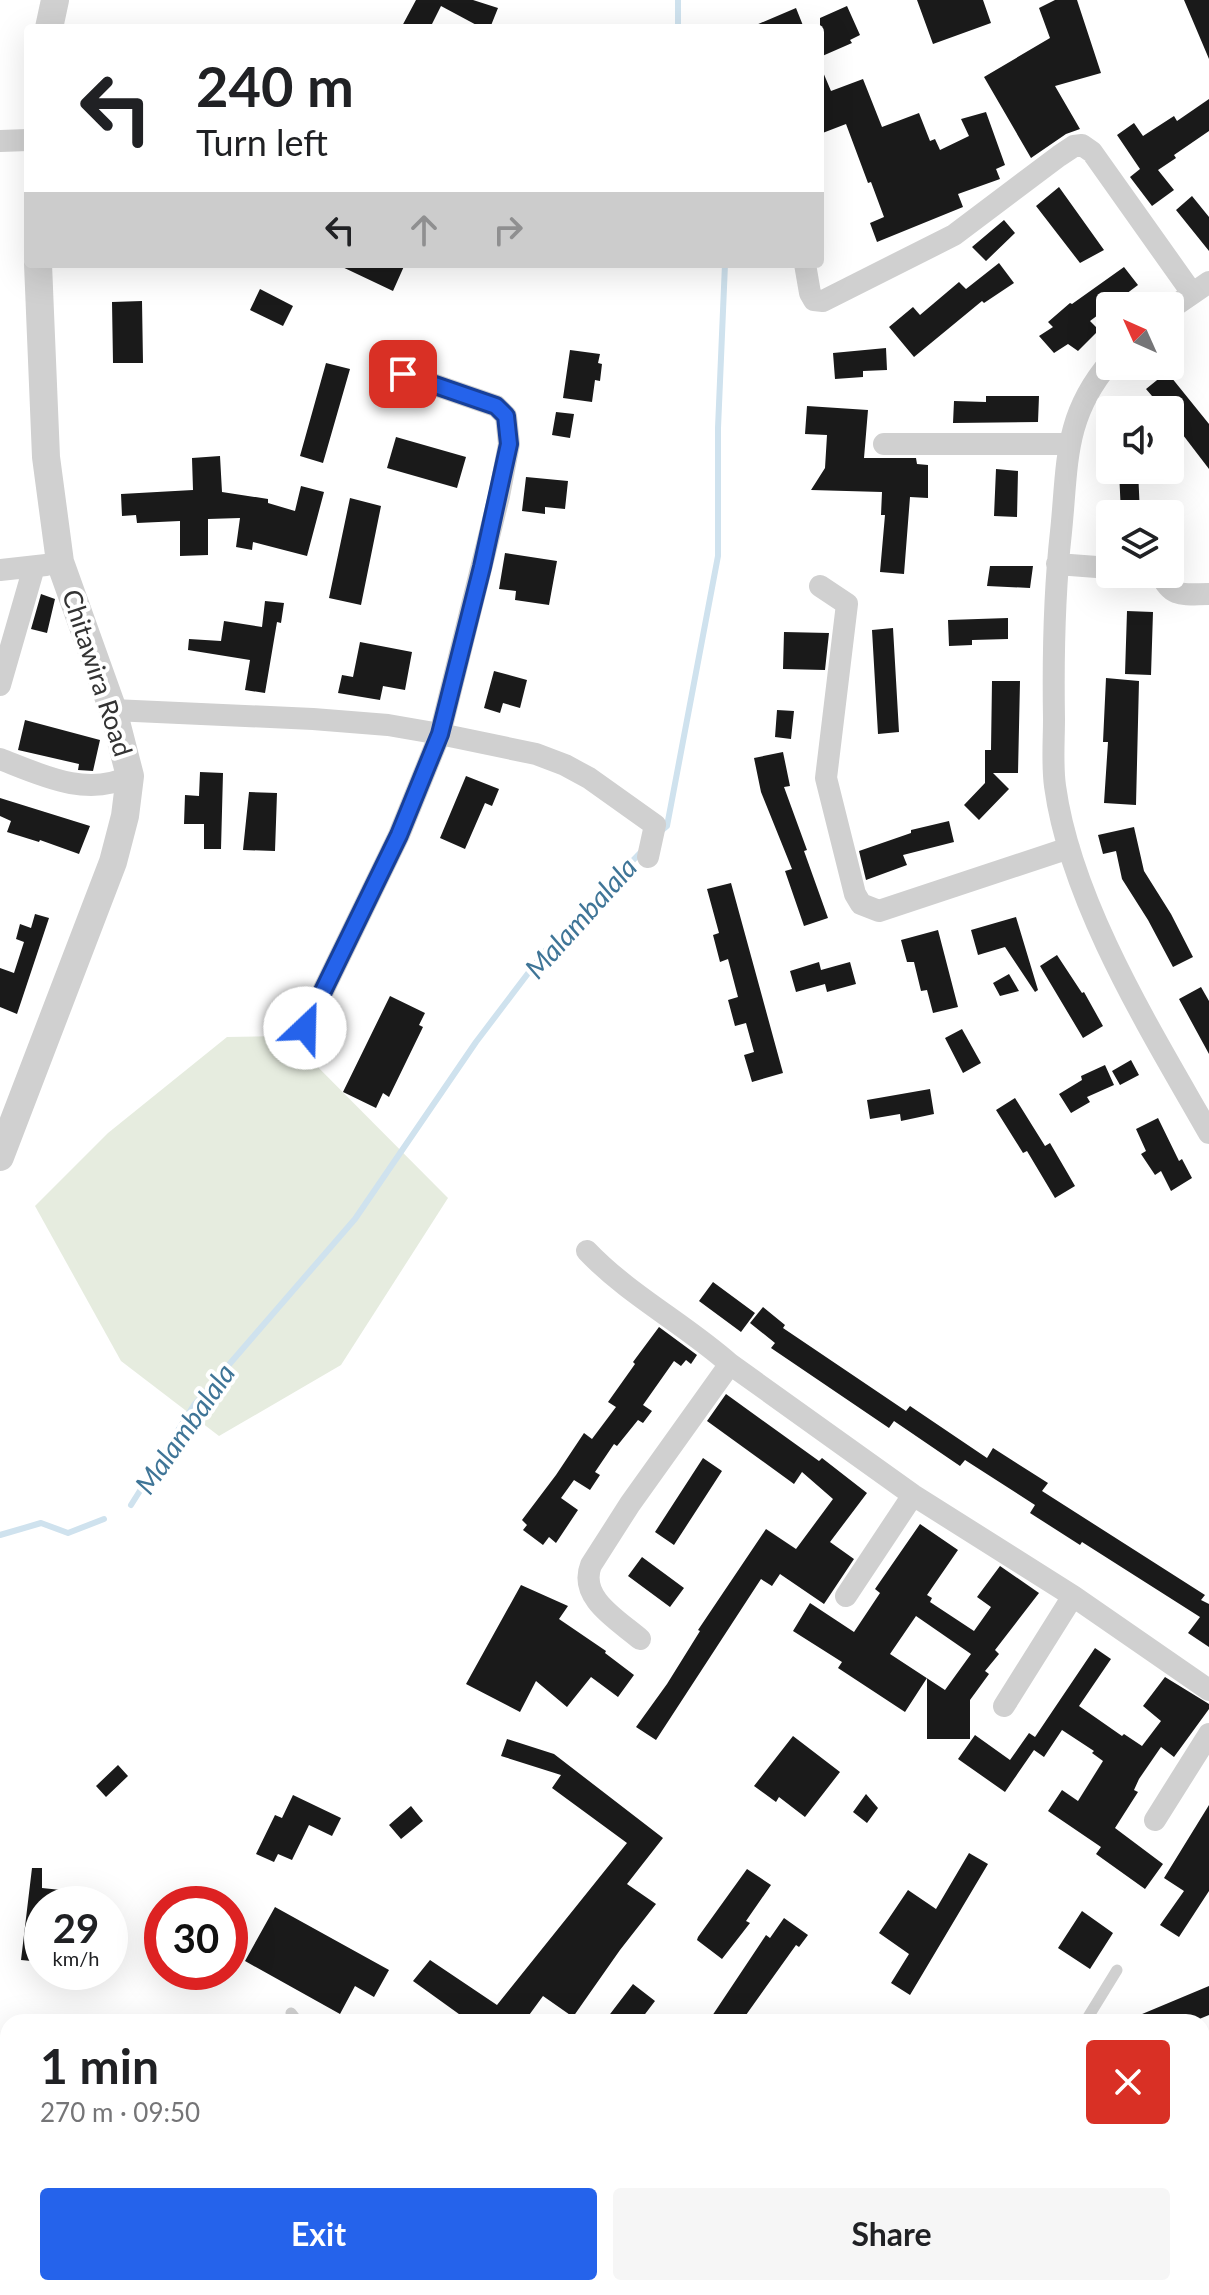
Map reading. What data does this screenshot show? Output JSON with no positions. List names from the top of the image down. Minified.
{"streets":{"street":["Chitawira Road"]},"water":["Malambalala"],"north":"top left","page":{"turn":["240 m","Turn left"],"speed":"29 km/h","limit":"30","heading":["1 min","270 m · 09:50"],"buttons":["Exit","Share"]}}
